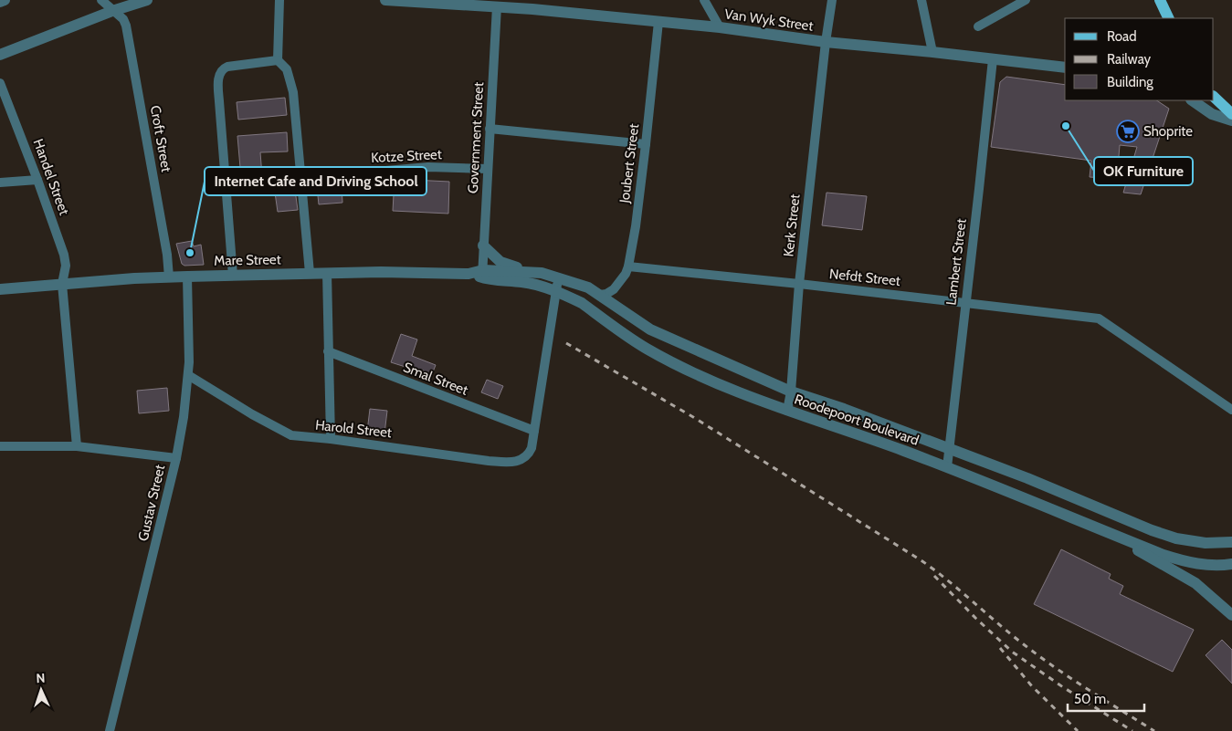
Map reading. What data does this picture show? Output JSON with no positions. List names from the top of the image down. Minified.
{"streets":{"street":["Van Wyk Street","Government Street","Croft Street","Kotze Street","Joubert Street","Handel Street","Kerk Street","Mare Street","Lambert Street","Nefdt Street","Smal Street","Roodepoort Boulevard","Harold Street","Gustav Street"]},"crossings":[["Van Wyk Street","Government Street"],["Van Wyk Street","Joubert Street"],["Van Wyk Street","Kerk Street"],["Van Wyk Street","Lambert Street"],["Government Street","Kotze Street"],["Government Street","Mare Street"],["Government Street","Roodepoort Boulevard"],["Croft Street","Mare Street"],["Joubert Street","Nefdt Street"],["Joubert Street","Roodepoort Boulevard"],["Handel Street","Mare Street"],["Kerk Street","Nefdt Street"],["Kerk Street","Roodepoort Boulevard"],["Mare Street","Roodepoort Boulevard"],["Mare Street","Gustav Street"],["Lambert Street","Nefdt Street"],["Lambert Street","Roodepoort Boulevard"],["Smal Street","Harold Street"],["Harold Street","Gustav Street"]],"places":{"other":["OK Furniture","Internet Cafe and Driving School"],"supermarket":["Shoprite"]},"legend":["Road","Railway","Building"],"scale_bar":"50 m","north":"top"}
